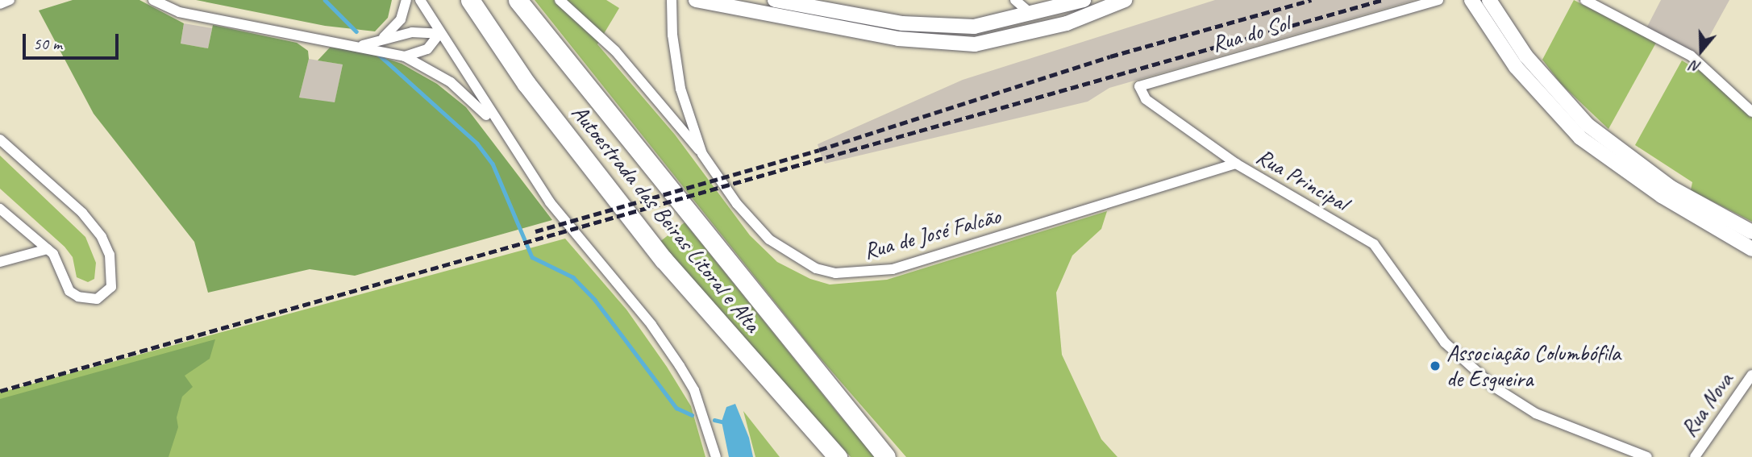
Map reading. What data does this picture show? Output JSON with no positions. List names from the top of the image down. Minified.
{"streets":{"highway":["Autoestrada das Beiras Litoral e Alta"],"street":["Rua do Sol","Rua Principal","Rua de José Falcão","Rua Nova"]},"crossings":[["Rua do Sol","Rua Principal"],["Rua Principal","Rua de José Falcão"]],"places":["Associação Columbófila de Esgueira"],"scale_bar":"50 m","north":"bottom"}
